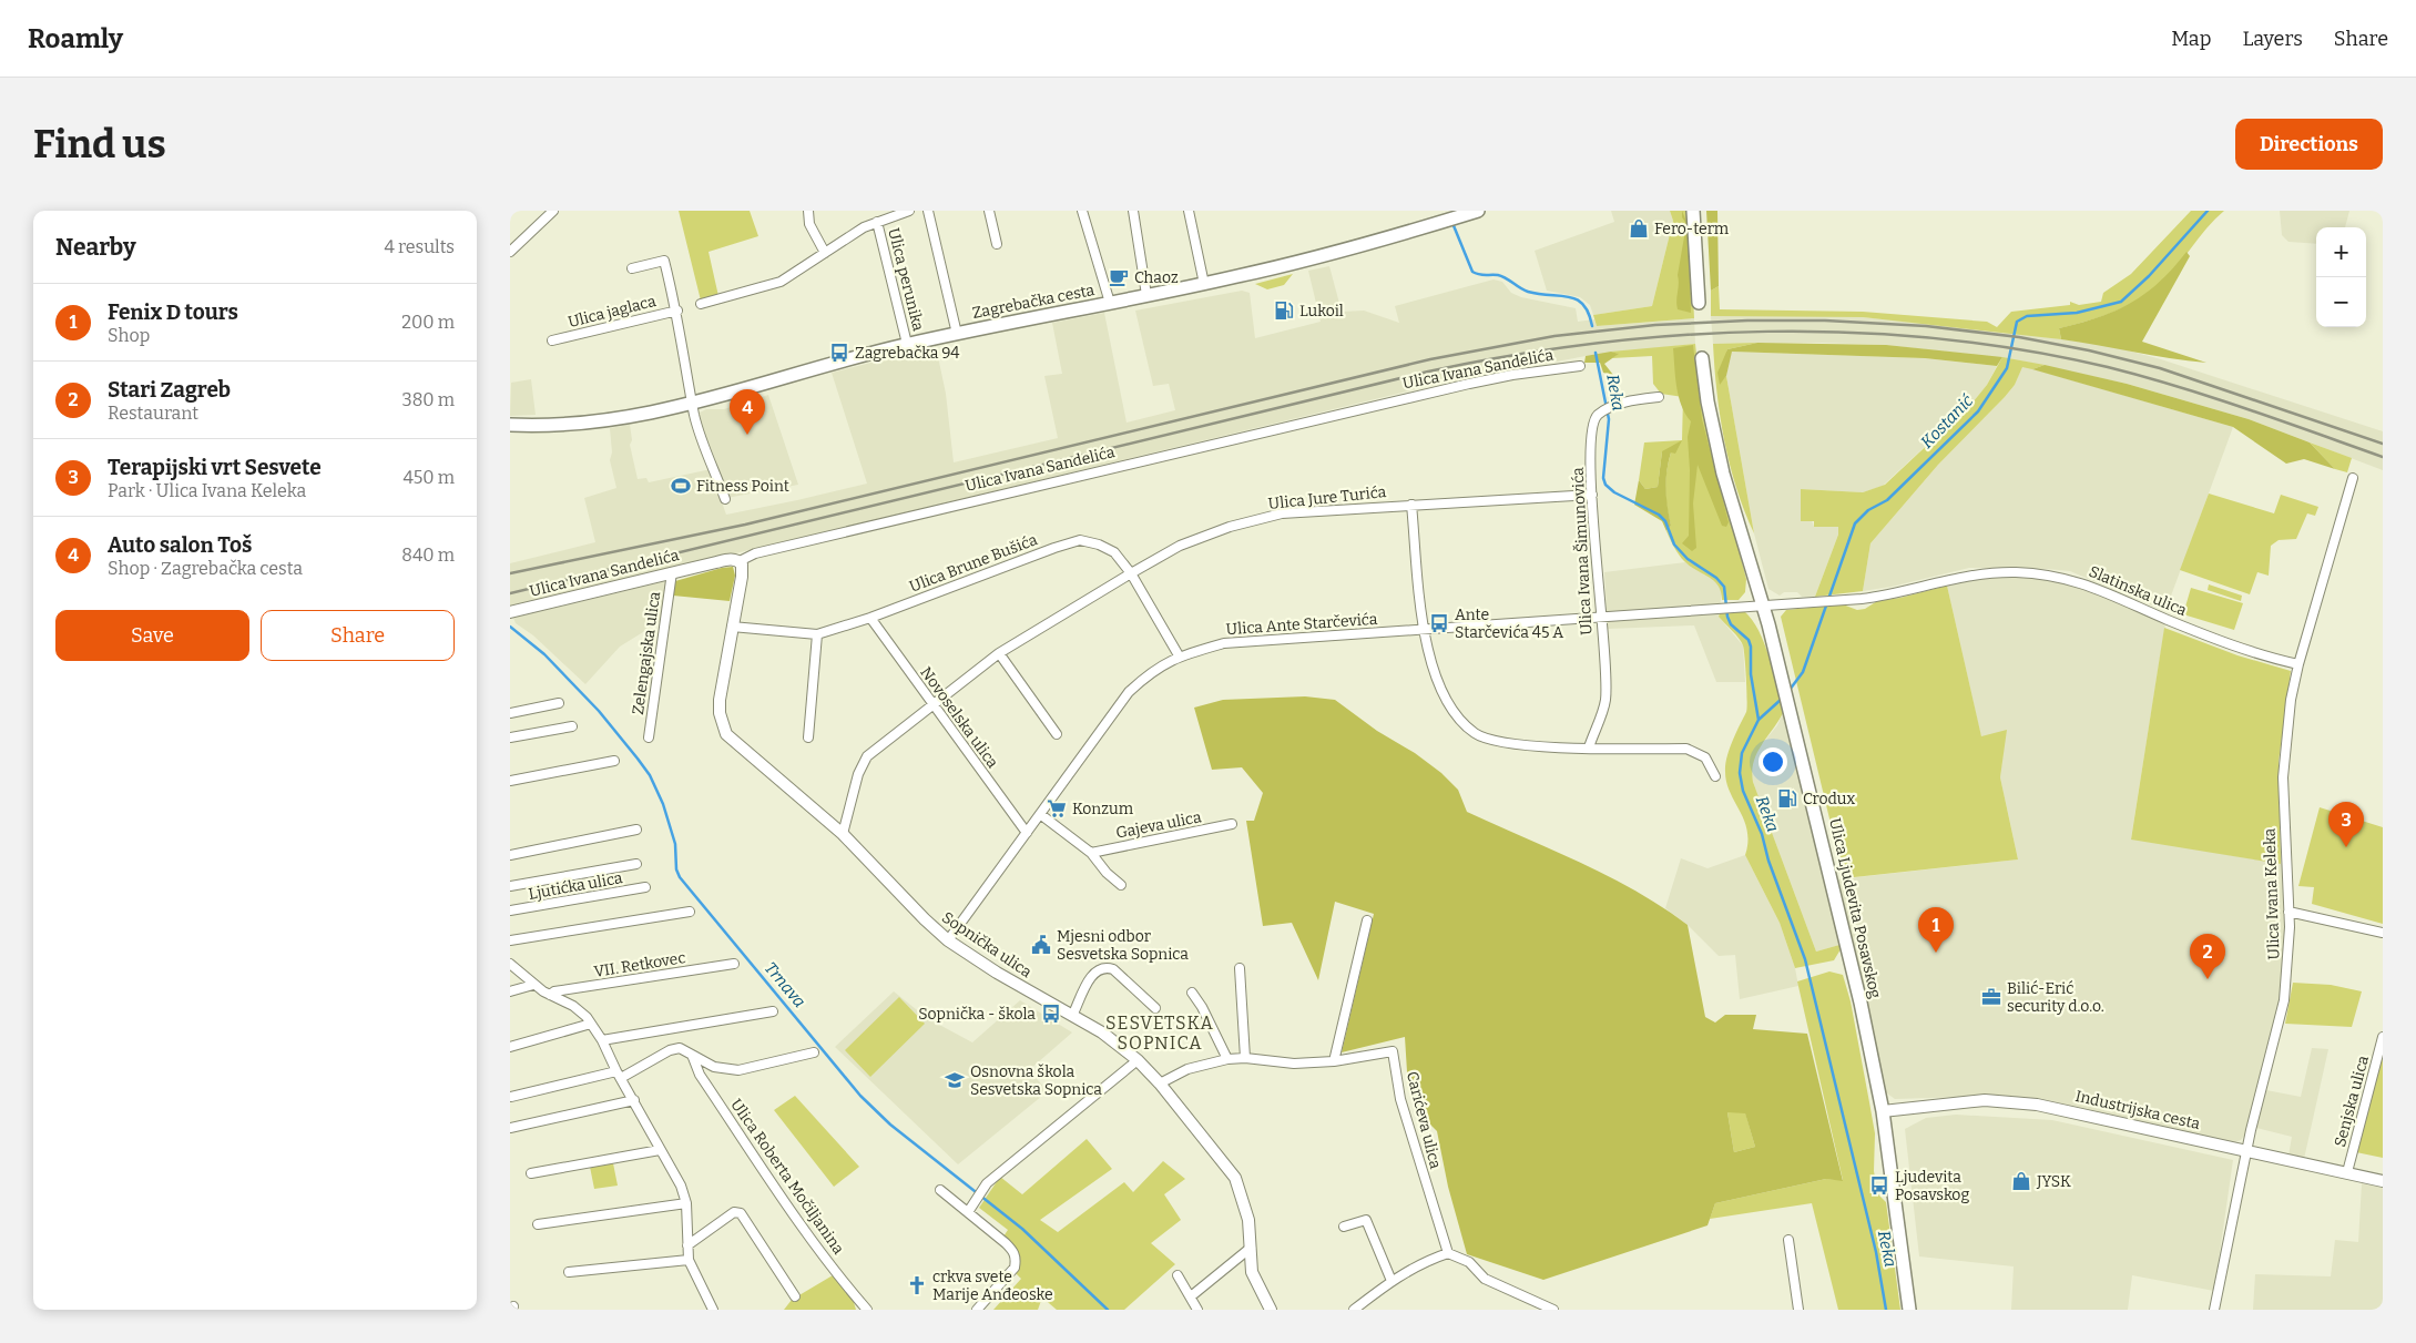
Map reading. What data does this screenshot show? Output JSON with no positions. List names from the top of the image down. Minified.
{"streets":{"main road":["Zagrebačka cesta","Ulica Ljudevita Posavskog"],"street":["Ulica perunika","Ulica jaglaca","Ulica Ivana Sandelića","Ulica Jure Turića","Ulica Ivana Šimunovića","Ulica Brune Bušića","Slatinska ulica","Ulica Ante Starčevića","Zelengajska ulica","Novoselska ulica","Gajeva ulica","Ljutićka ulica","Ulica Ivana Keleka","Sopnička ulica","VII. Retkovec","Senjska ulica","Industrijska cesta","Carićeva ulica","Ulica Roberta Močiljanina"]},"crossings":[["Ulica perunika","Zagrebačka cesta"],["Zagrebačka cesta","Ulica jaglaca"],["Ulica Ivana Sandelića","Zelengajska ulica"],["Ulica Ivana Sandelića","Sopnička ulica"],["Ulica Jure Turića","Ulica Ivana Šimunovića"],["Ulica Jure Turića","Ulica Brune Bušića"],["Ulica Jure Turića","Novoselska ulica"],["Ulica Jure Turića","Sopnička ulica"],["Ulica Ivana Šimunovića","Ulica Ante Starčevića"],["Ulica Brune Bušića","Ulica Ante Starčevića"],["Ulica Brune Bušića","Novoselska ulica"],["Ulica Brune Bušića","Sopnička ulica"],["Slatinska ulica","Ulica Ante Starčevića"],["Slatinska ulica","Ulica Ivana Keleka"],["Slatinska ulica","Ulica Ljudevita Posavskog"],["Ulica Ante Starčevića","Novoselska ulica"],["Ulica Ante Starčevića","Ulica Ljudevita Posavskog"],["Ulica Ante Starčevića","Sopnička ulica"],["Ulica Ivana Keleka","Industrijska cesta"],["Ulica Ljudevita Posavskog","Industrijska cesta"],["Sopnička ulica","Carićeva ulica"],["Senjska ulica","Industrijska cesta"]],"districts":["SESVETSKA SOPNICA"],"water":["Reka","Kostanić","Trnava"],"places":{"shop":["Fero-term","JYSK"],"cafe":["Chaoz"],"fuel station":["Lukoil","Crodux"],"bus stop":["Zagrebačka 94","Ante Starčevića 45 A","Sopnička - škola","Ljudevita Posavskog"],"sports":["Fitness Point"],"supermarket":["Konzum"],"public building":["Mjesni odbor Sesvetska Sopnica"],"office":["Bilić-Erić security d.o.o."],"school or university":["Osnovna škola Sesvetska Sopnica"],"church":["crkva svete Marije Anđeoske"]},"page":{"header":"Roamly","nav":["Map","Layers","Share"],"buttons":["Directions",["Save","Share"]],"title":"Find us","heading":["Nearby","4 results"],"map_buttons":["+","−"],"list":[{"mark":"1","name":"Fenix D tours","note":"Shop","value":"200 m"},{"mark":"2","name":"Stari Zagreb","note":"Restaurant","value":"380 m"},{"mark":"3","name":"Terapijski vrt Sesvete","note":"Park · Ulica Ivana Keleka","value":"450 m"},{"mark":"4","name":"Auto salon Toš","note":"Shop · Zagrebačka cesta","value":"840 m"}],"pins":["4","3","1","2"]}}
